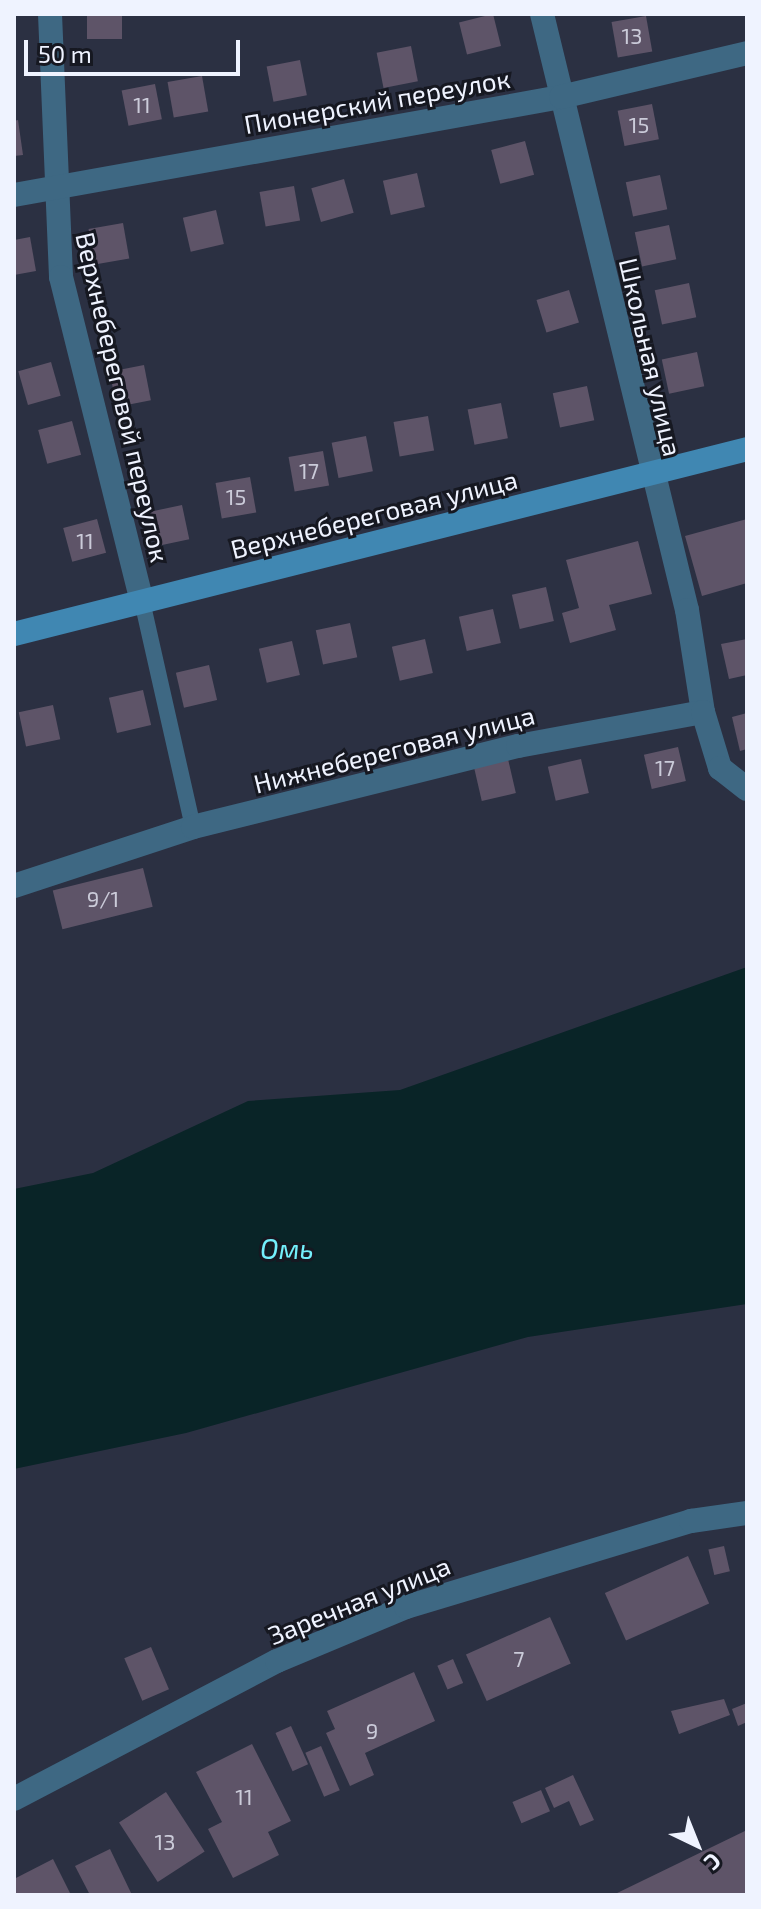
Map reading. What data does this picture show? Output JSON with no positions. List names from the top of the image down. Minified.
{"streets":{"street":["Пионерский переулок","Школьная улица","Верхнебереговой переулок","Верхнебереговая улица","Нижнебереговая улица","Заречная улица"]},"crossings":[["Пионерский переулок","Школьная улица"],["Пионерский переулок","Верхнебереговой переулок"],["Школьная улица","Верхнебереговая улица"],["Школьная улица","Нижнебереговая улица"],["Верхнебереговой переулок","Верхнебереговая улица"]],"water":["Омь"],"house_numbers":["13","11","15","17","15","11","17","9/1","7","9","11","13"],"scale_bar":"50 m","north":"bottom right"}
